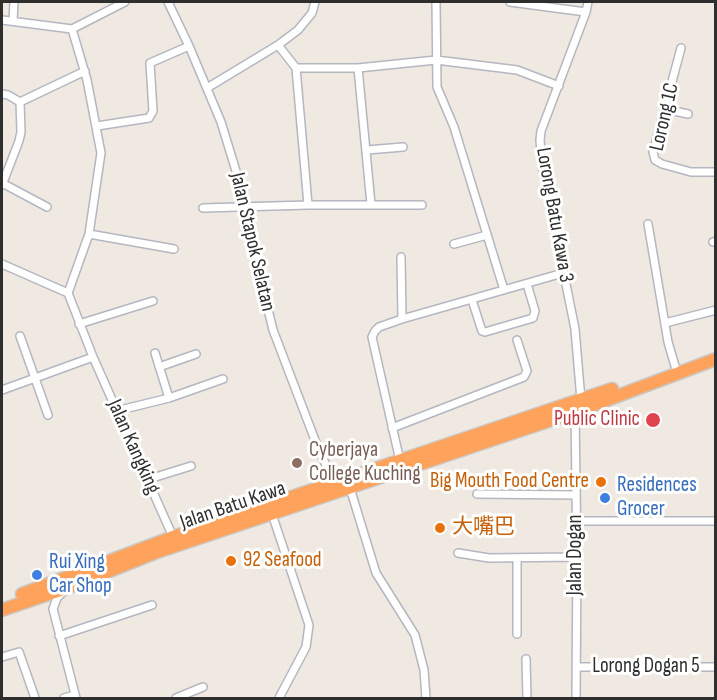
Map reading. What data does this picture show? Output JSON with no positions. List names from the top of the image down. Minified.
{"streets":{"highway":["Jalan Batu Kawa"],"street":["Lorong 1C","Lorong Batu Kawa 3","Jalan Stapok Selatan","Jalan Kangking","Jalan Dogan","Lorong Dogan 5"]},"crossings":[["Lorong Batu Kawa 3","Jalan Batu Kawa"],["Jalan Stapok Selatan","Jalan Batu Kawa"],["Jalan Kangking","Jalan Batu Kawa"],["Jalan Batu Kawa","Jalan Dogan"],["Jalan Dogan","Lorong Dogan 5"]],"places":["Public Clinic","Cyberjaya College Kuching","Big Mouth Food Centre","Residences Grocer","大嘴巴","92 Seafood","Rui Xing Car Shop"]}
